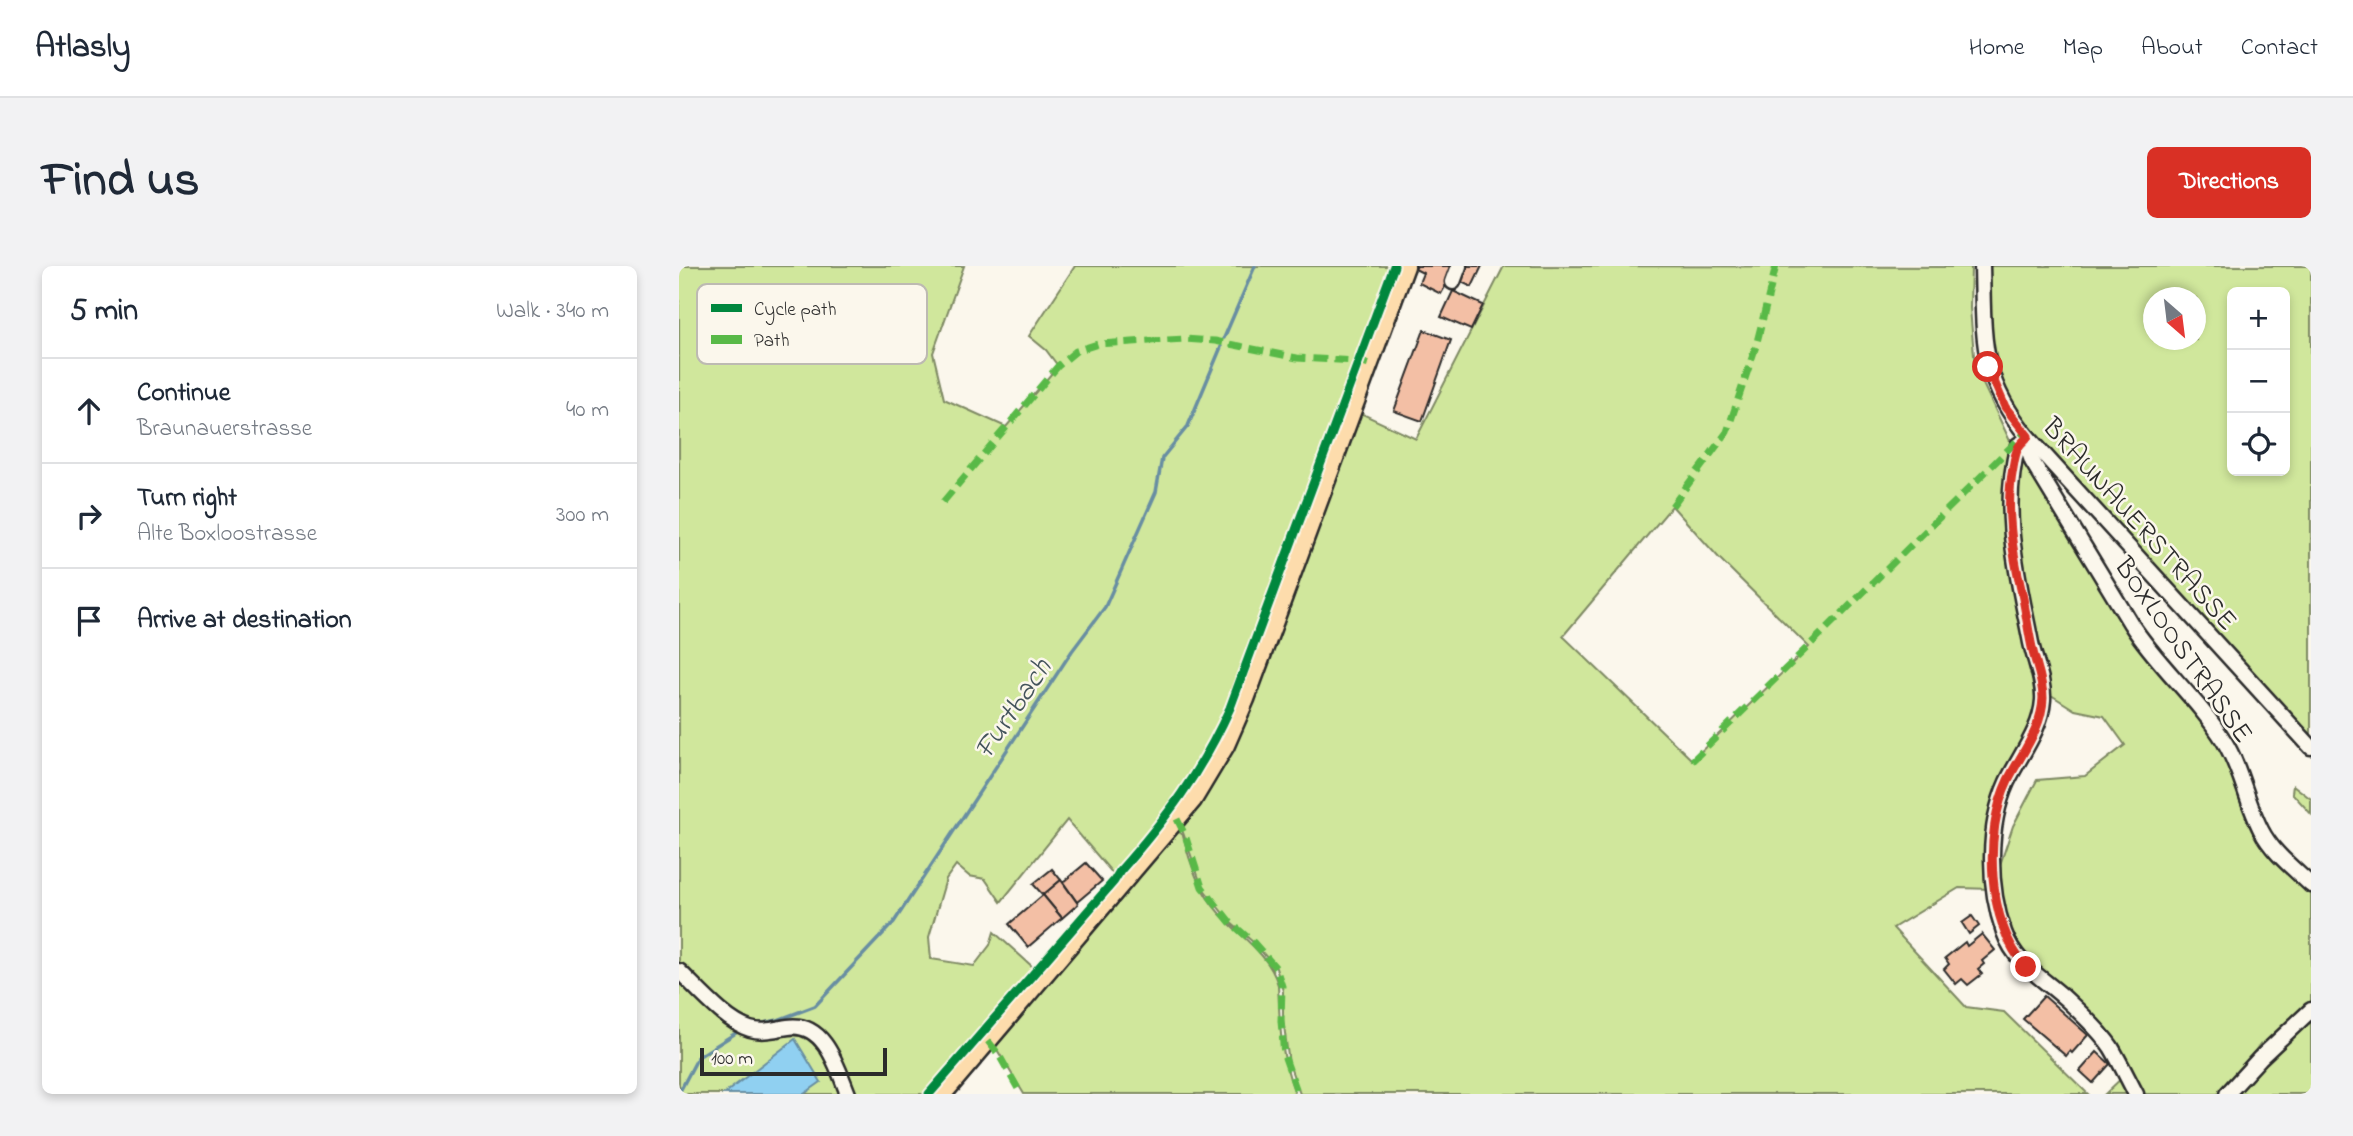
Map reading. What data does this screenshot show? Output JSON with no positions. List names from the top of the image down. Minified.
{"streets":{"street":["BRAUNAUERSTRASSE","BOXLOOSTRASSE"]},"crossings":[["BRAUNAUERSTRASSE","BOXLOOSTRASSE"]],"water":["Furtbach"],"legend":["Cycle path","Path"],"scale_bar":"100 m","north":"bottom right","page":{"header":"Atlasly","nav":["Home","Map","About","Contact"],"title":"Find us","buttons":"Directions","heading":["5 min","Walk · 340 m"],"map_buttons":["+","−"],"list":[["Continue","Braunauerstrasse","40 m"],["Turn right","Alte Boxloostrasse","300 m"],"Arrive at destination"],"scale":"100 m"}}
